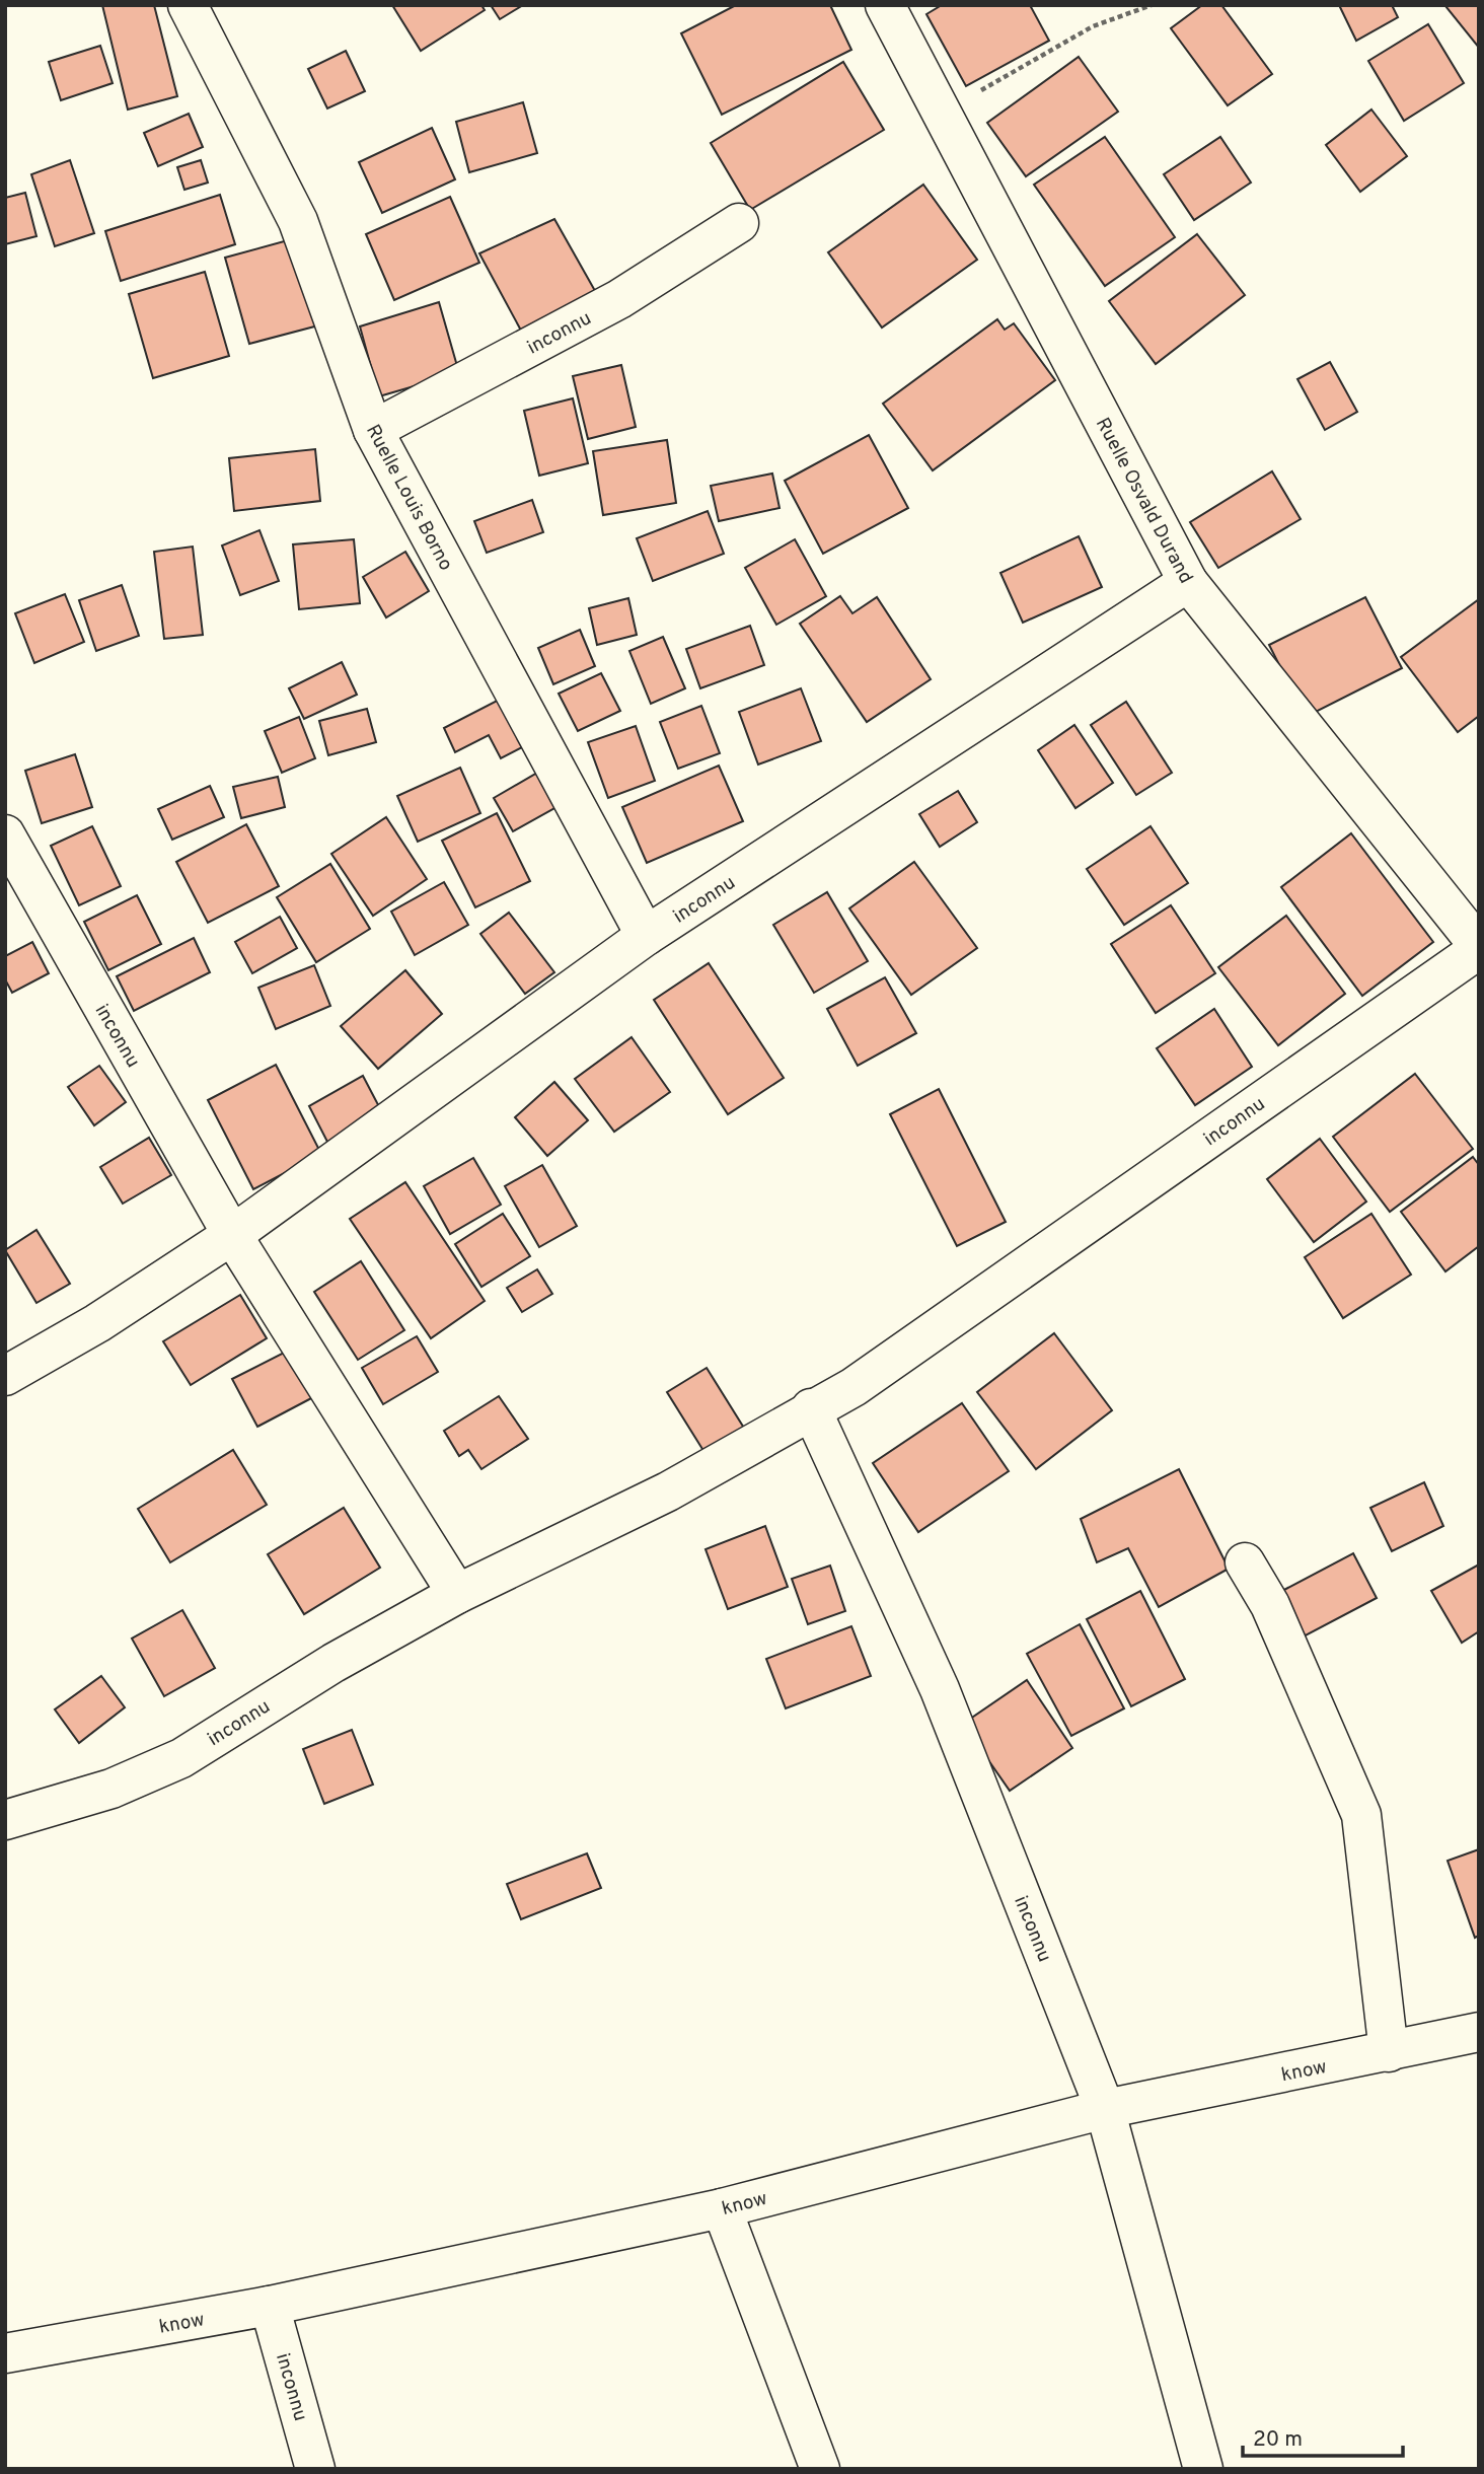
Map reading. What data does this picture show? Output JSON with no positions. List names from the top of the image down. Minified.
{"streets":{"street":["inconnu","Ruelle Louis Borno","Ruelle Osvald Durand","know"]},"crossings":[["inconnu","Ruelle Louis Borno"],["inconnu","Ruelle Osvald Durand"],["inconnu","know"]],"scale_bar":"20 m"}
